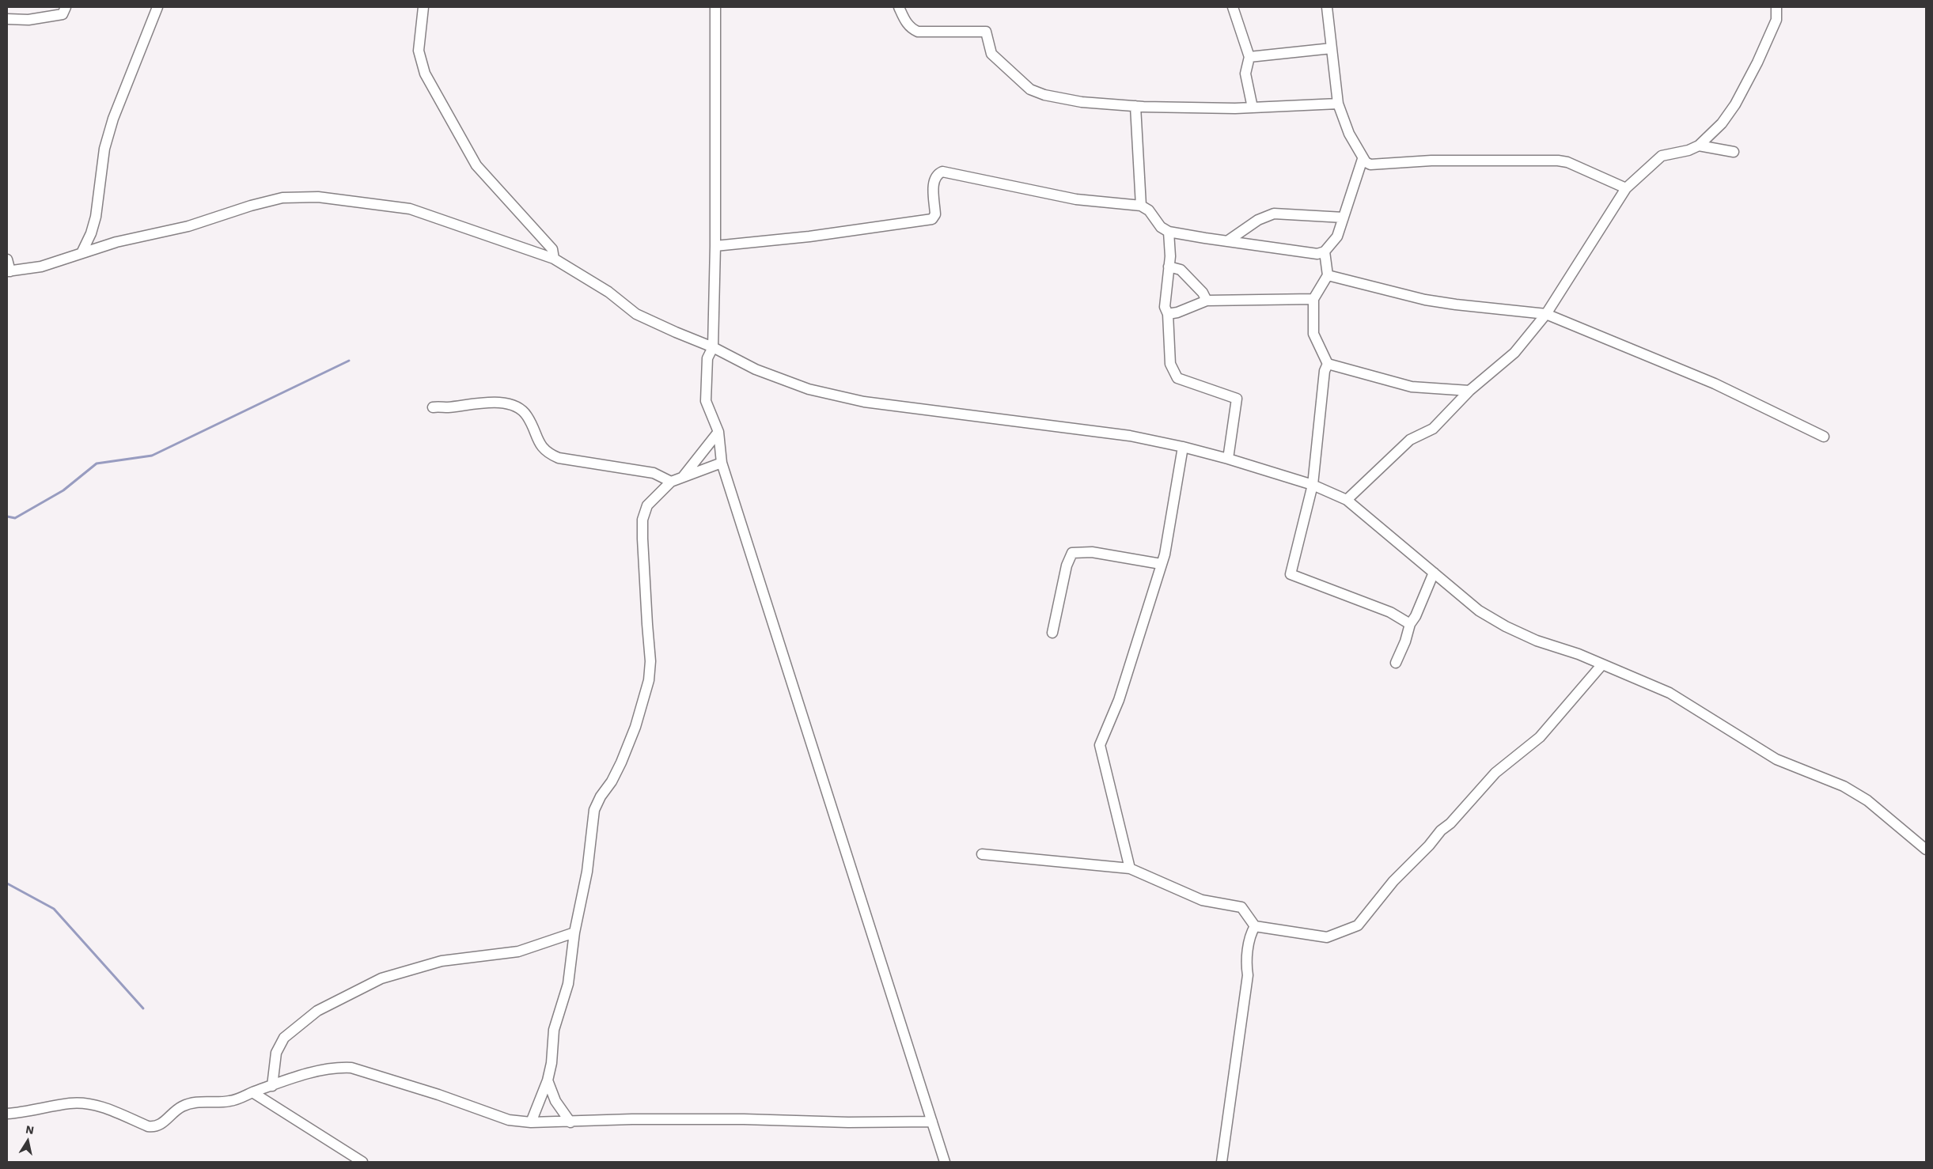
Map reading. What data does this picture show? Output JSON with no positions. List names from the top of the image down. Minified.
{"north":"top"}
